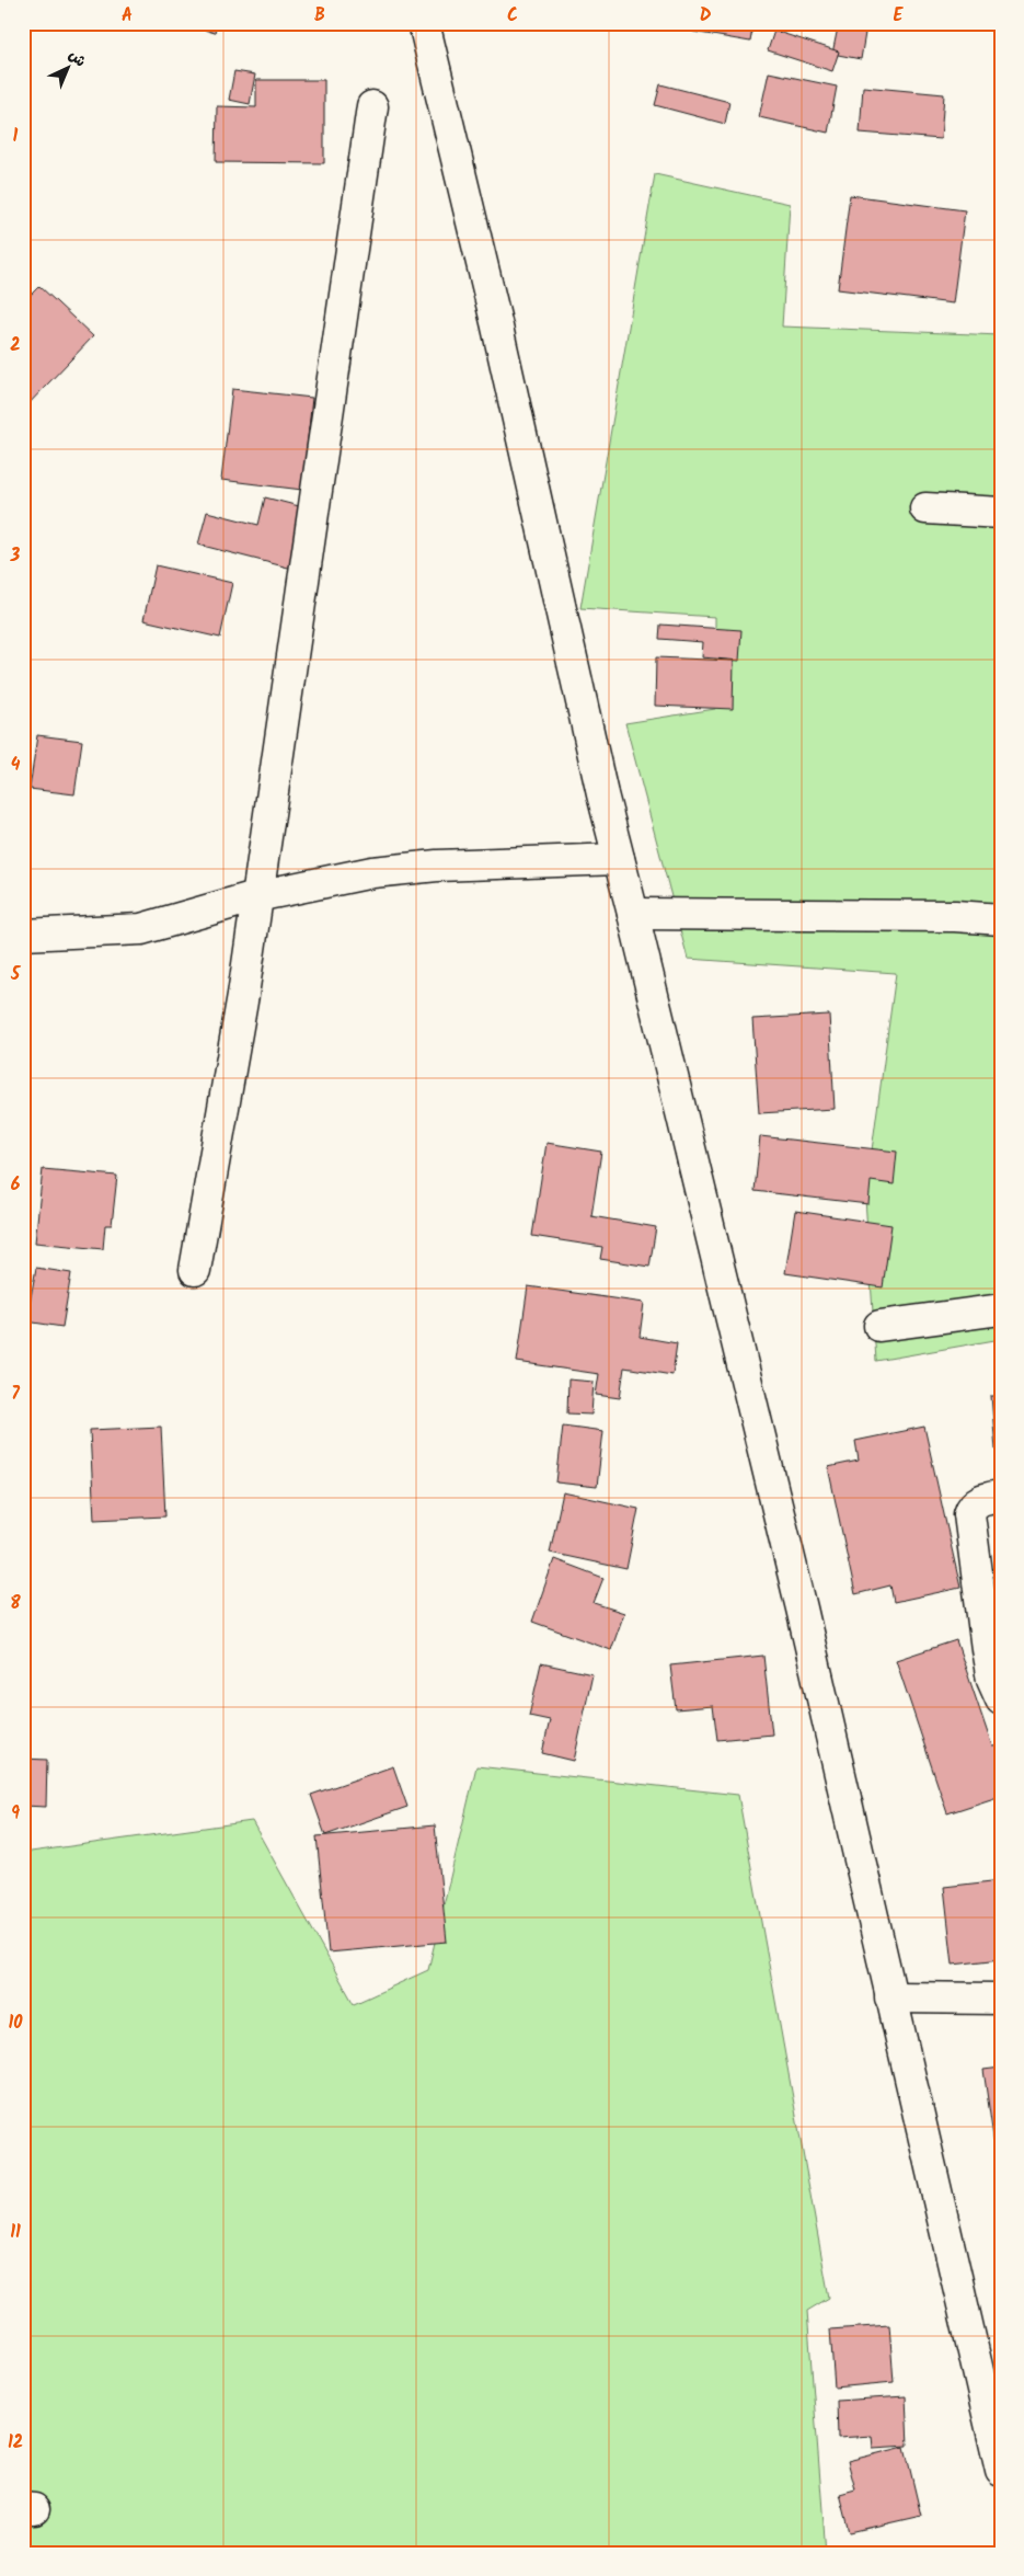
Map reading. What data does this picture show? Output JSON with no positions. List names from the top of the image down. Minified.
{"north":"top right","grid":{"columns":["A","B","C","D","E"],"rows":["1","2","3","4","5","6","7","8","9","10","11","12"]}}
